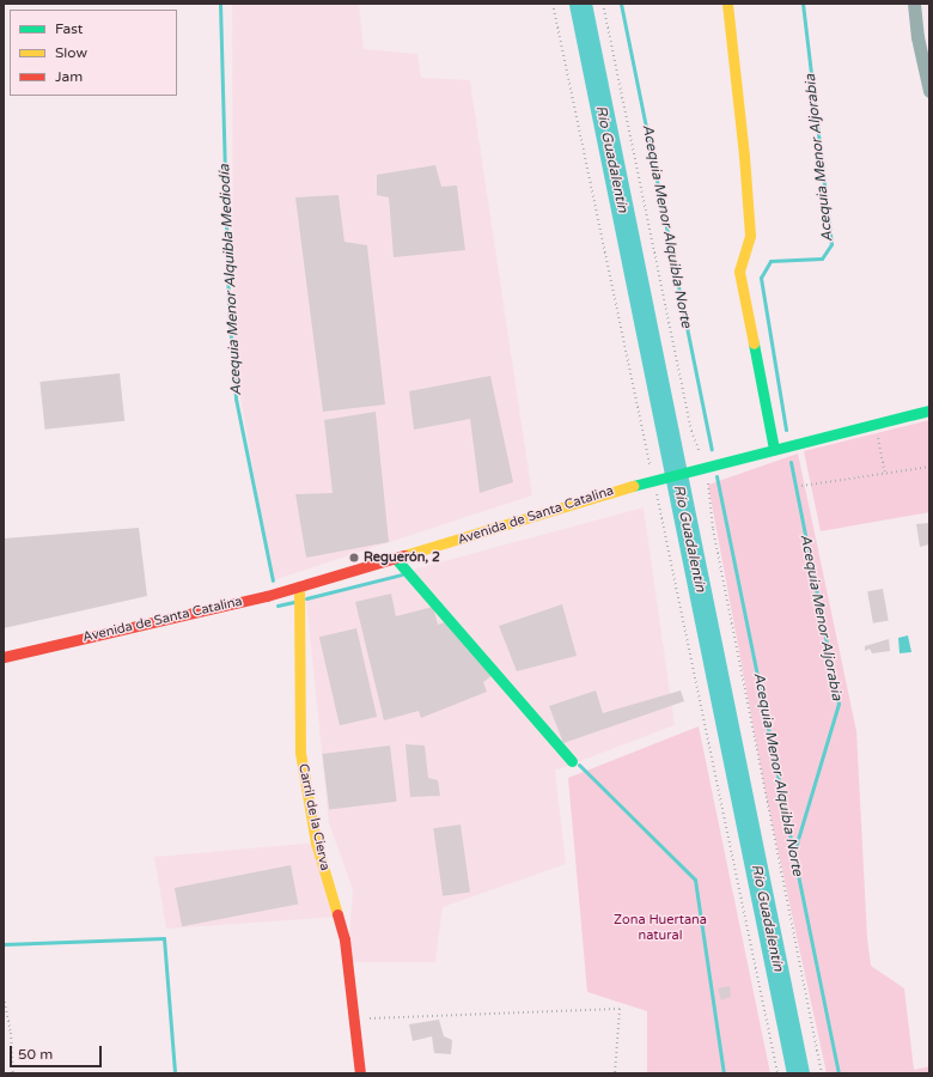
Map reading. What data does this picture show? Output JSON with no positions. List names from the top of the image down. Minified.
{"streets":{"street":["Avenida de Santa Catalina","Carril de la Cierva"]},"crossings":[["Avenida de Santa Catalina","Carril de la Cierva"]],"water":["Acequia Menor Aljorabia","Río Guadalentín","Acequia Menor Alquibla Norte","Acequia Menor Alquibla Mediodía"],"parks":["Zona Huertana natural"],"places":["Reguerón, 2"],"legend":["Fast","Slow","Jam"],"scale_bar":"50 m"}
